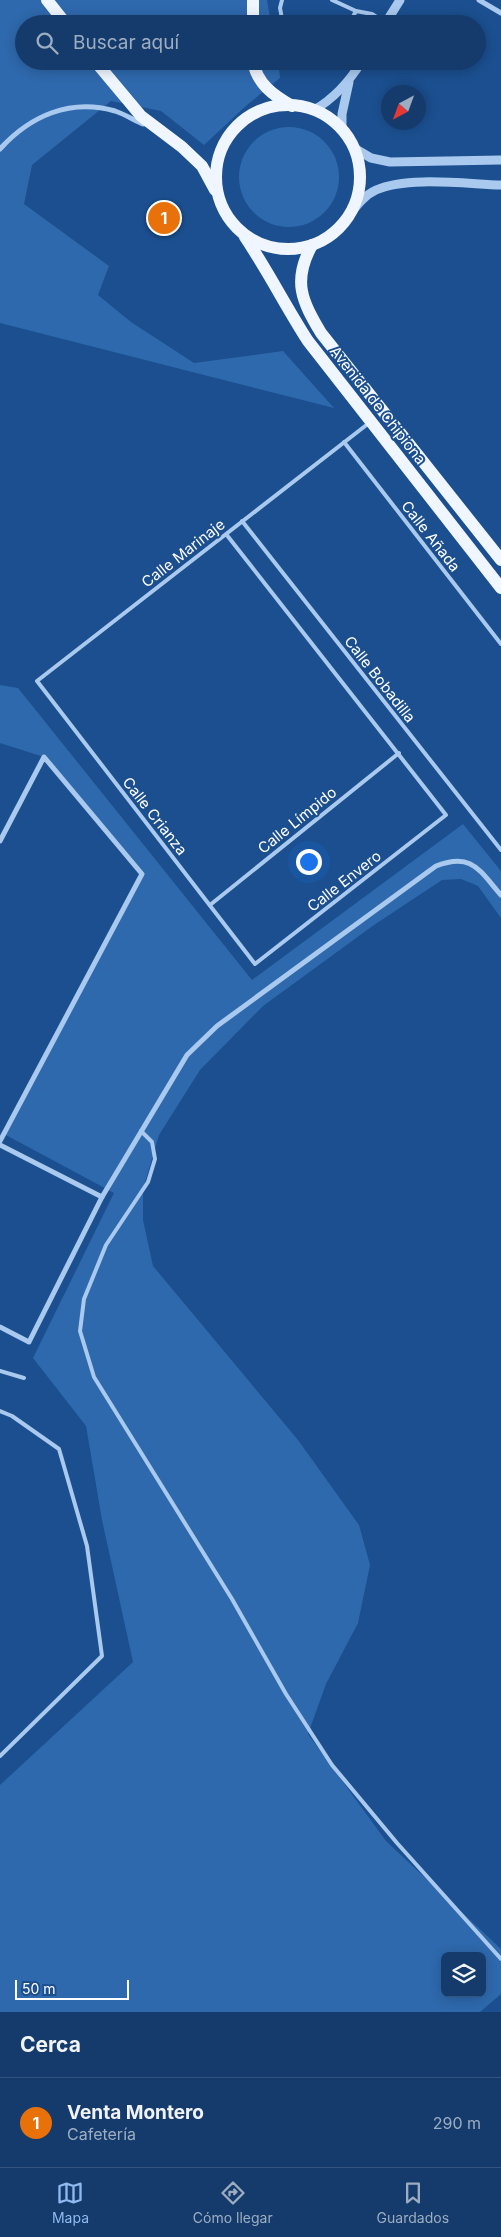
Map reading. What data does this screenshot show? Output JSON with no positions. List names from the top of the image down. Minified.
{"streets":{"main road":["Avenida de Chipiona"],"lane":["Calle Añada","Calle Marinaje","Calle Bobadilla","Calle Crianza","Calle Límpido","Calle Envero"]},"crossings":[["Avenida de Chipiona","Calle Marinaje"],["Calle Añada","Calle Marinaje"],["Calle Marinaje","Calle Bobadilla"],["Calle Marinaje","Calle Crianza"],["Calle Bobadilla","Calle Límpido"],["Calle Bobadilla","Calle Envero"],["Calle Crianza","Calle Límpido"],["Calle Crianza","Calle Envero"]],"scale_bar":"50 m","north":"bottom left","page":{"search":"Buscar aquí","pins":"1","scale":"50 m","heading":"Cerca","list":[{"mark":"1","name":"Venta Montero","note":"Cafetería","value":"290 m"}],"nav":["Mapa","Cómo llegar","Guardados"]}}
